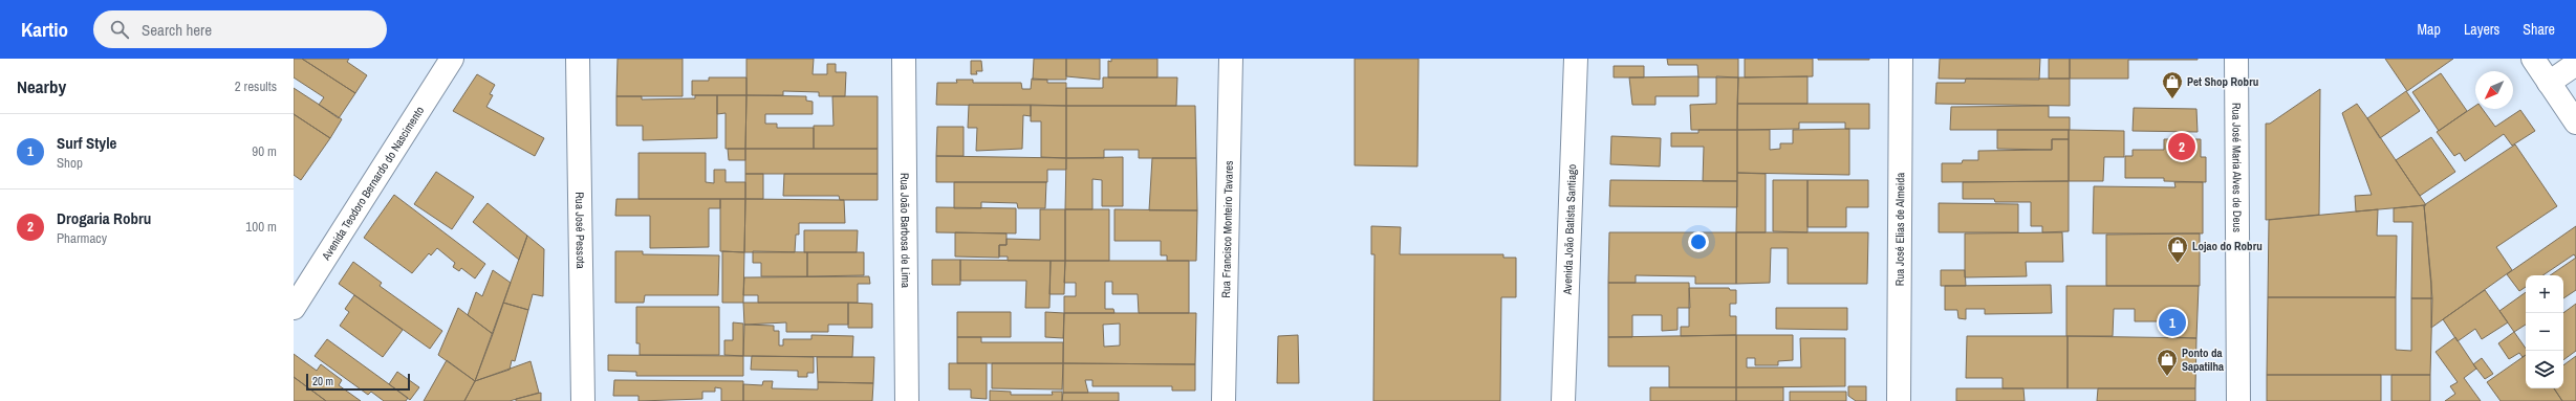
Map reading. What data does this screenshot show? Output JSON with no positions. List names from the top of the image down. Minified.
{"streets":{"street":["Rua José Maria Alves de Deus","Avenida Teodoro Bernardo do Nascimento","Rua José Elias de Almeida","Rua José Pessota","Rua João Barbosa de Lima","Rua Francisco Monteiro Tavares","Avenida João Batista Santiago"]},"places":{"shop":["Pet Shop Robru","Lojao do Robru","Ponto da Sapatilha"]},"scale_bar":"20 m","north":"bottom left","page":{"header":"Kartio","search":"Search here","nav":["Map","Layers","Share"],"heading":["Nearby","2 results"],"list":[{"mark":"1","name":"Surf Style","note":"Shop","value":"90 m"},{"mark":"2","name":"Drogaria Robru","note":"Pharmacy","value":"100 m"}],"pins":["2","1"],"map_buttons":["+","−"],"scale":"20 m"}}
